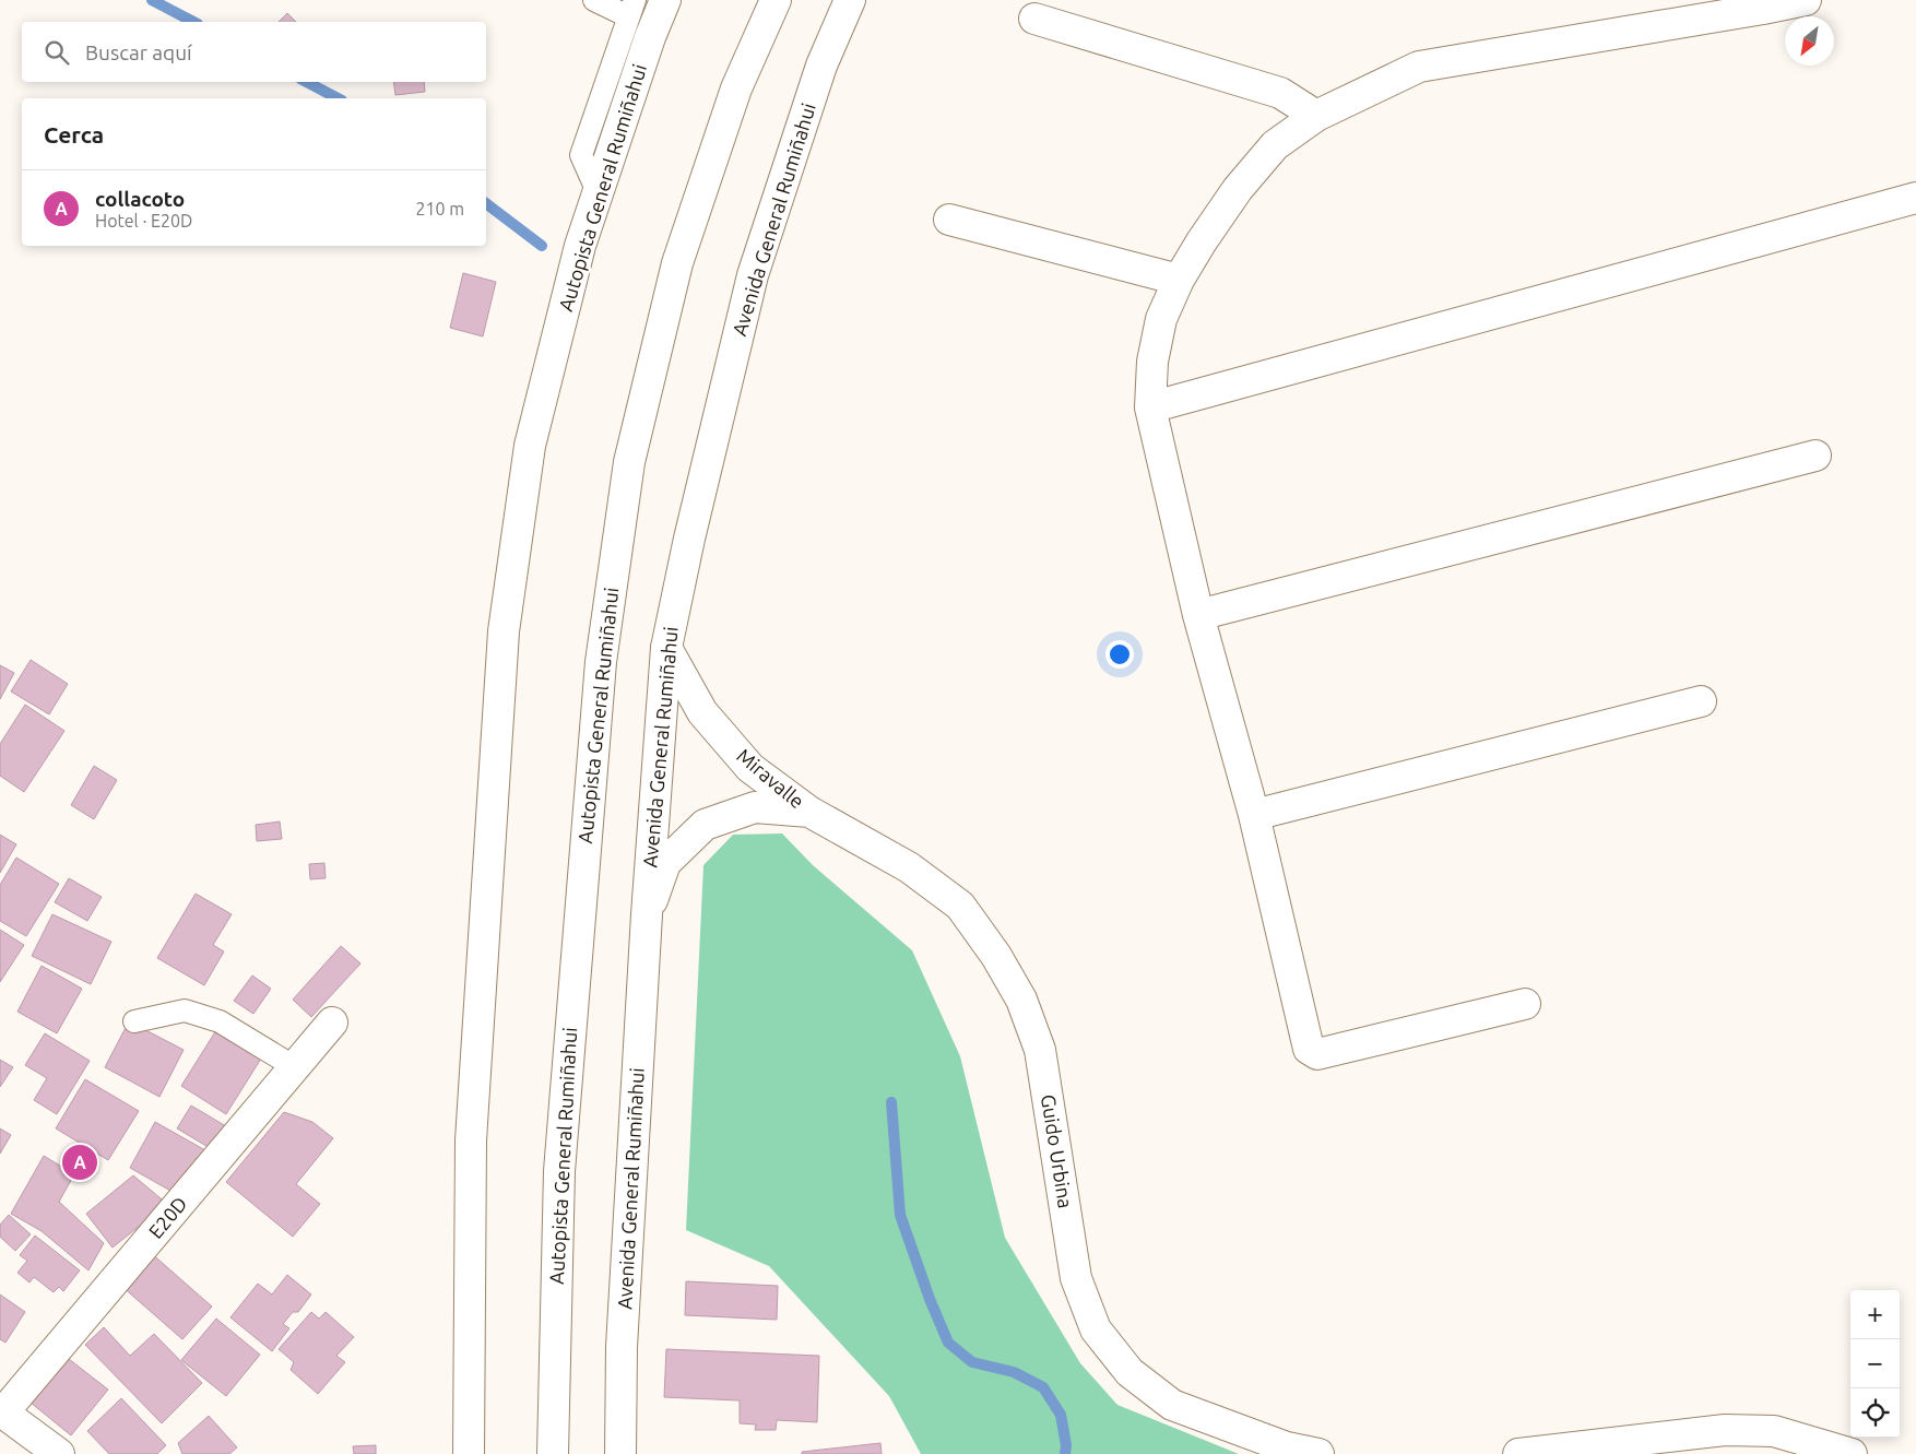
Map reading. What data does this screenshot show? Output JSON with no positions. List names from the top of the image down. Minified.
{"streets":{"main road":["Autopista General Rumiñahui","Avenida General Rumiñahui","Miravalle","Guido Urbina","E20D"]},"crossings":[["Avenida General Rumiñahui","Miravalle"],["Miravalle","Guido Urbina"]],"north":"bottom left","page":{"search":"Buscar aquí","heading":"Cerca","list":[{"mark":"A","name":"collacoto","note":"Hotel · E20D","value":"210 m"}],"pins":"A","map_buttons":["+","−"]}}
